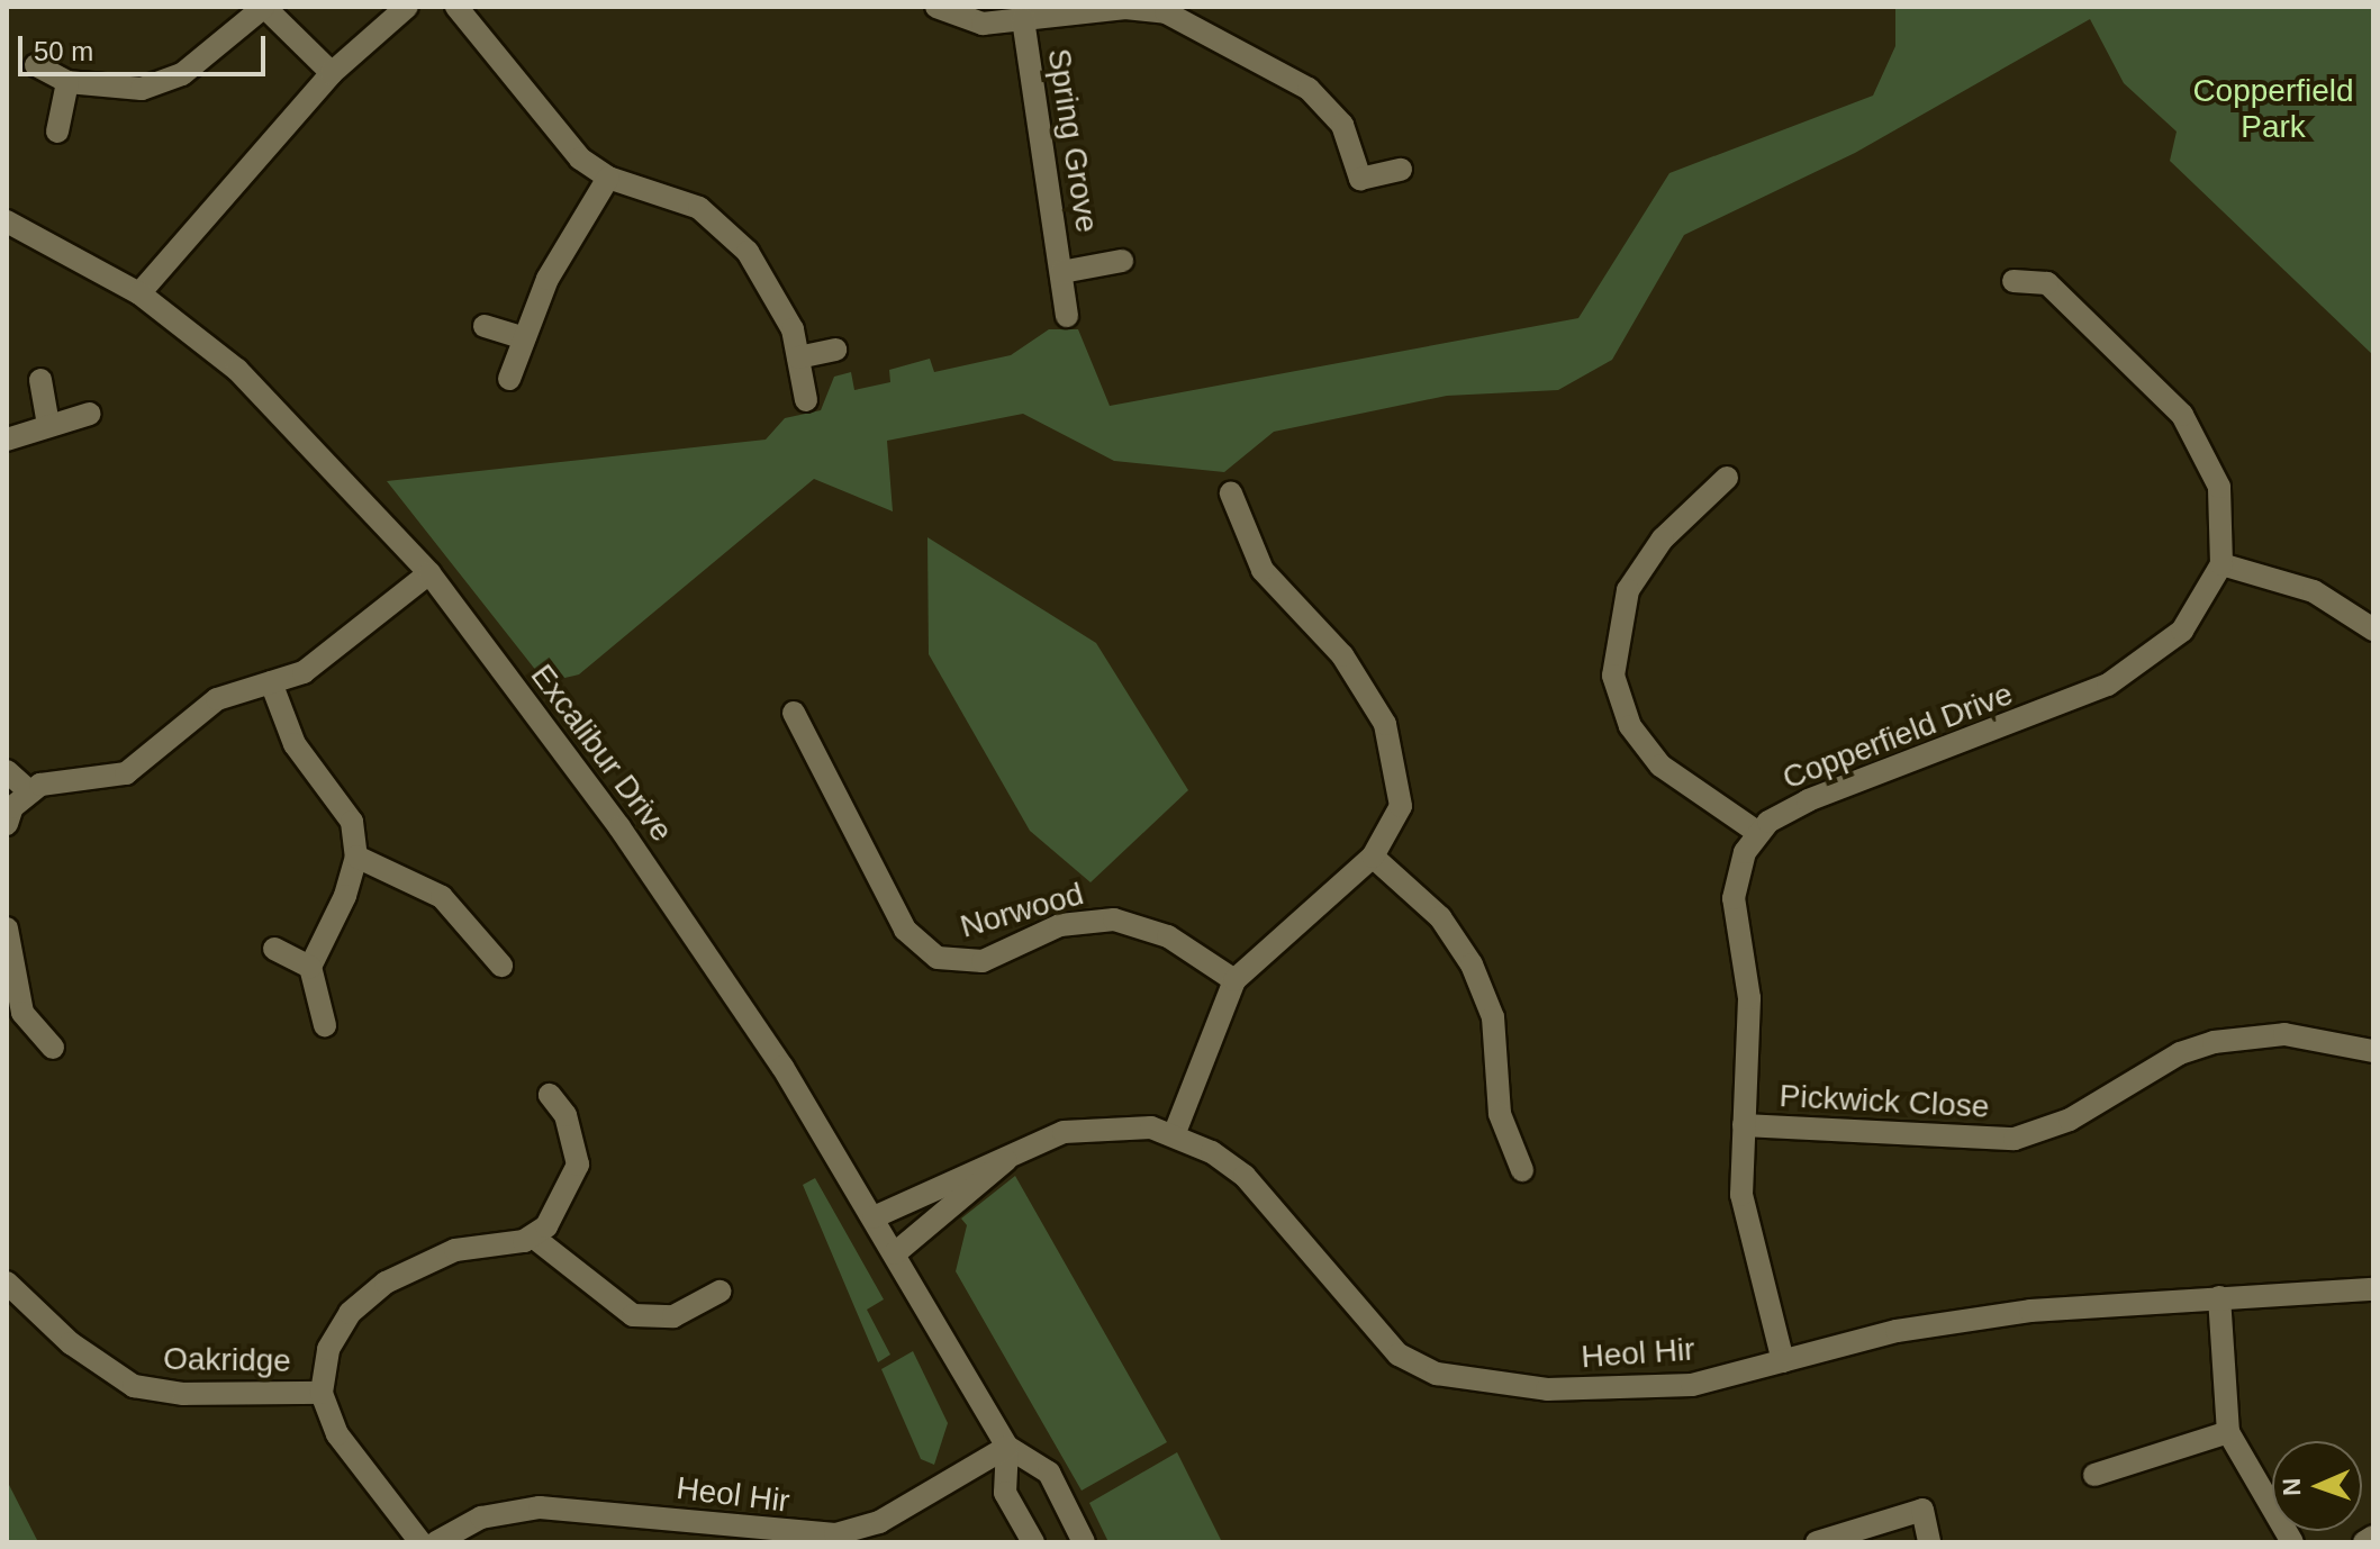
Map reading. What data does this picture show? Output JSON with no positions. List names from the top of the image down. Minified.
{"streets":{"street":["Spring Grove","Copperfield Drive","Excalibur Drive","Norwood","Pickwick Close","Heol Hir","Oakridge"]},"crossings":[["Excalibur Drive","Heol Hir"]],"parks":["Copperfield Park"],"scale_bar":"50 m","north":"left"}
